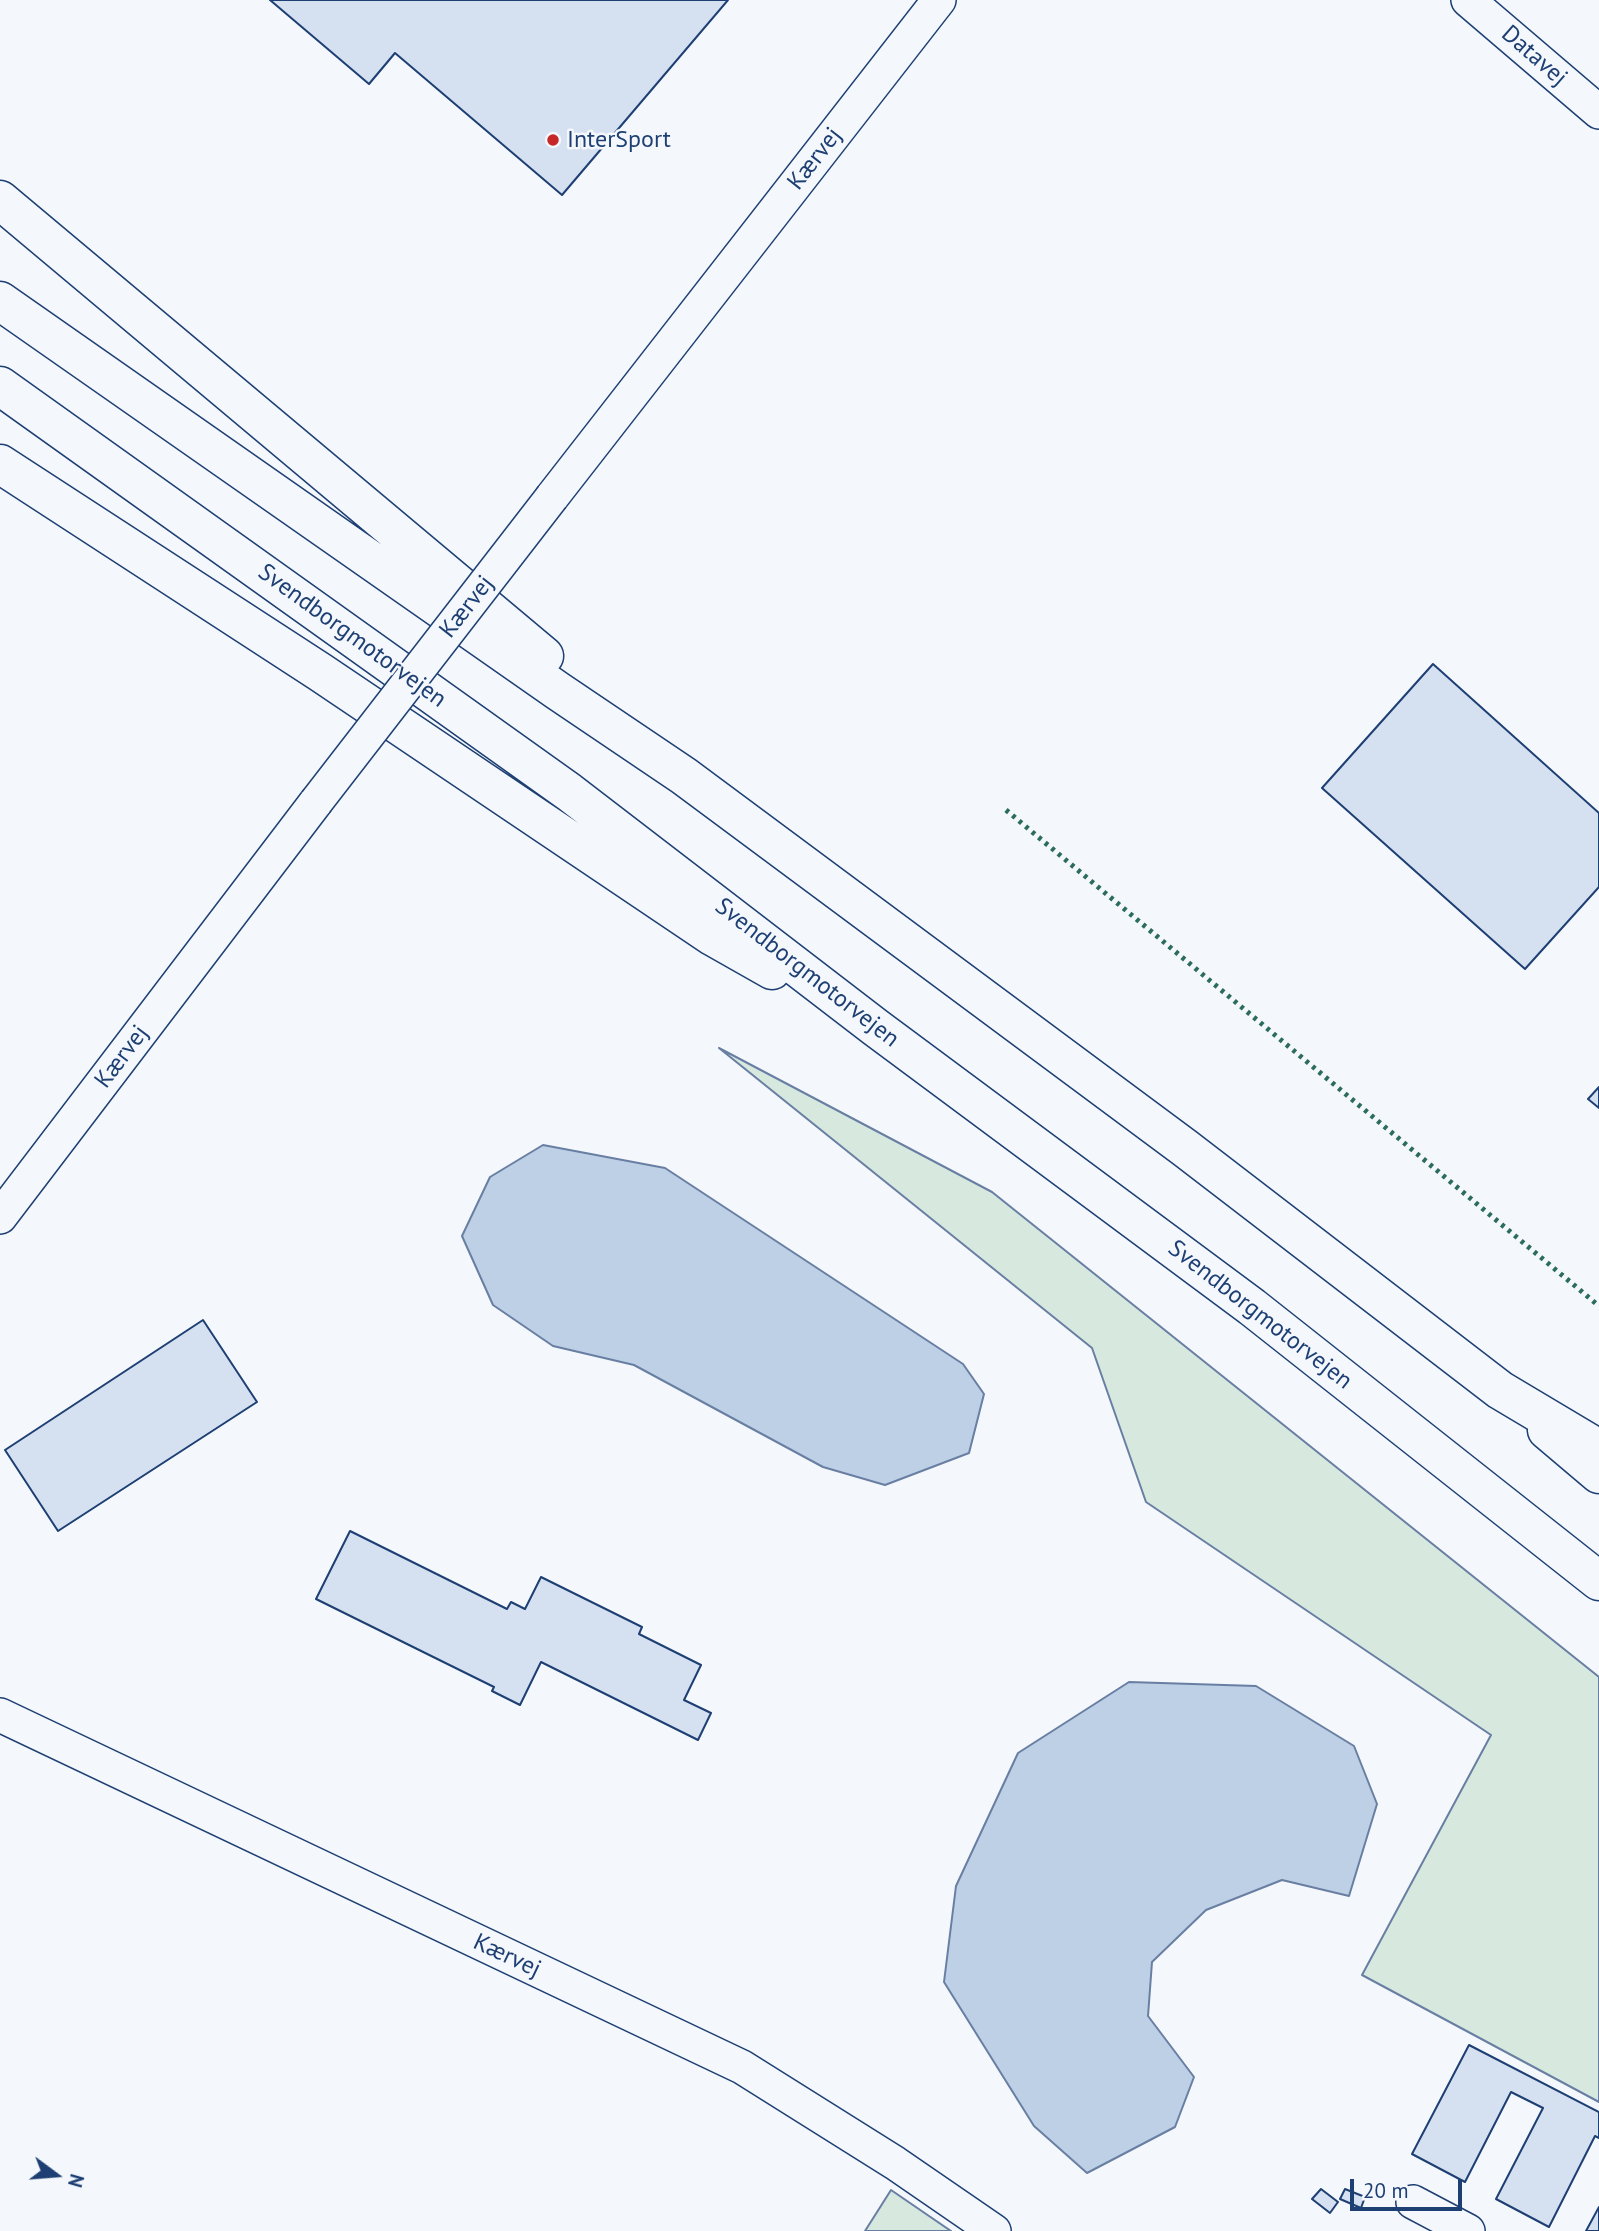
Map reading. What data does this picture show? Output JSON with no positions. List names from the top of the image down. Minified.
{"streets":{"main road":["Svendborgmotorvejen"],"street":["Datavej","Kærvej"]},"places":["InterSport"],"scale_bar":"20 m","north":"right"}
